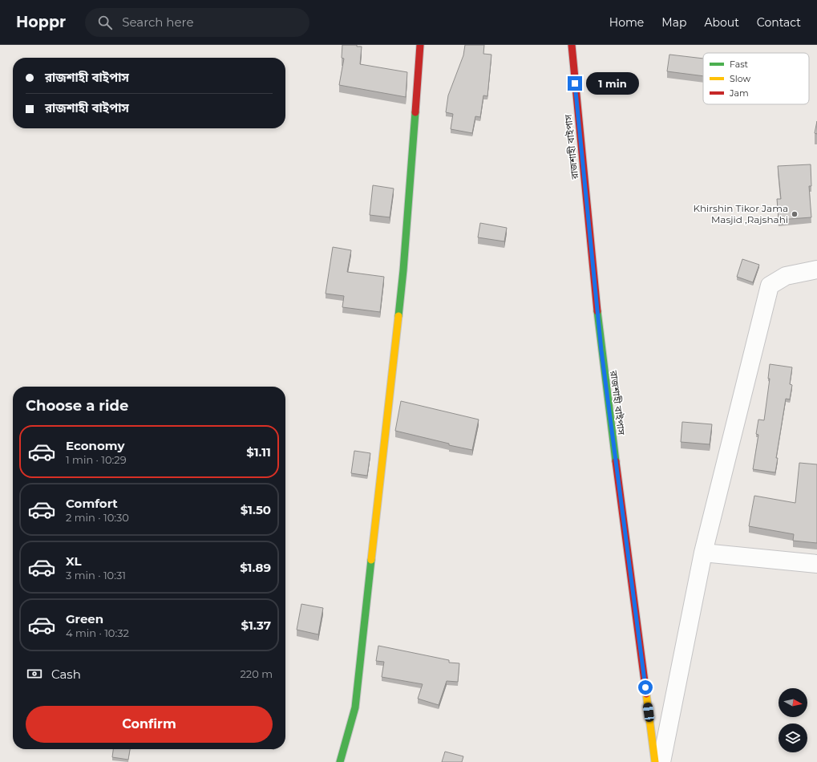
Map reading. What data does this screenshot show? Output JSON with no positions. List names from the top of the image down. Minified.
{"streets":{"main road":["রাজশাহী বাইপাস"]},"places":["Khirshin Tikor Jama Masjid ,Rajshahi"],"legend":["Fast","Slow","Jam"],"north":"right","page":{"header":"Hoppr","search":"Search here","nav":["Home","Map","About","Contact"],"banner":["রাজশাহী বাইপাস","রাজশাহী বাইপাস"],"bubble":"1 min","heading":"Choose a ride","list":[{"name":"Economy","note":"1 min · 10:29","value":"$1.11"},{"name":"Comfort","note":"2 min · 10:30","value":"$1.50"},{"name":"XL","note":"3 min · 10:31","value":"$1.89"},{"name":"Green","note":"4 min · 10:32","value":"$1.37"}],"pay":["Cash","220 m"],"buttons":"Confirm"}}
